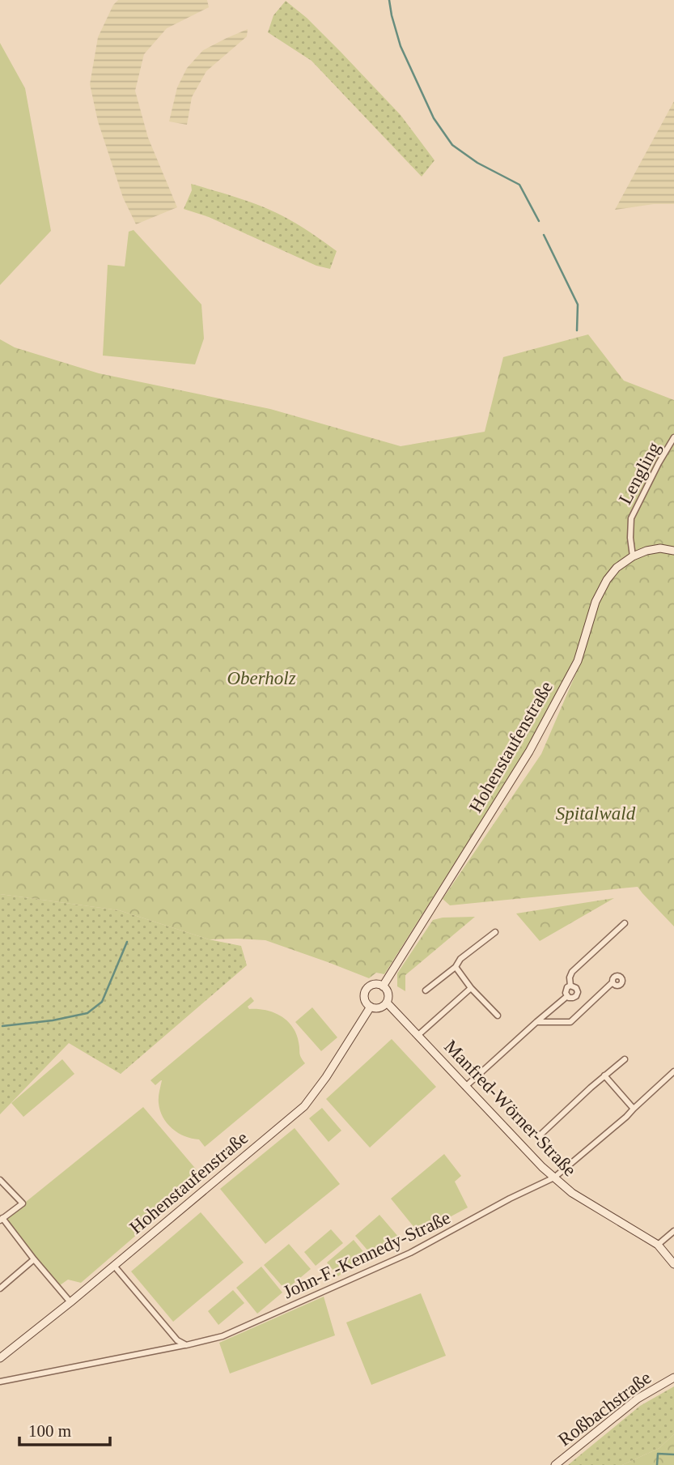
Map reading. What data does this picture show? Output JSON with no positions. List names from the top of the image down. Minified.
{"streets":{"main road":["Hohenstaufenstraße","Manfred-Wörner-Straße","Roßbachstraße"],"street":["Lengling","John-F.-Kennedy-Straße"]},"crossings":[["Lengling","Hohenstaufenstraße"],["Hohenstaufenstraße","Manfred-Wörner-Straße"],["Manfred-Wörner-Straße","John-F.-Kennedy-Straße"]],"parks":["Oberholz","Spitalwald"],"scale_bar":"100 m"}
